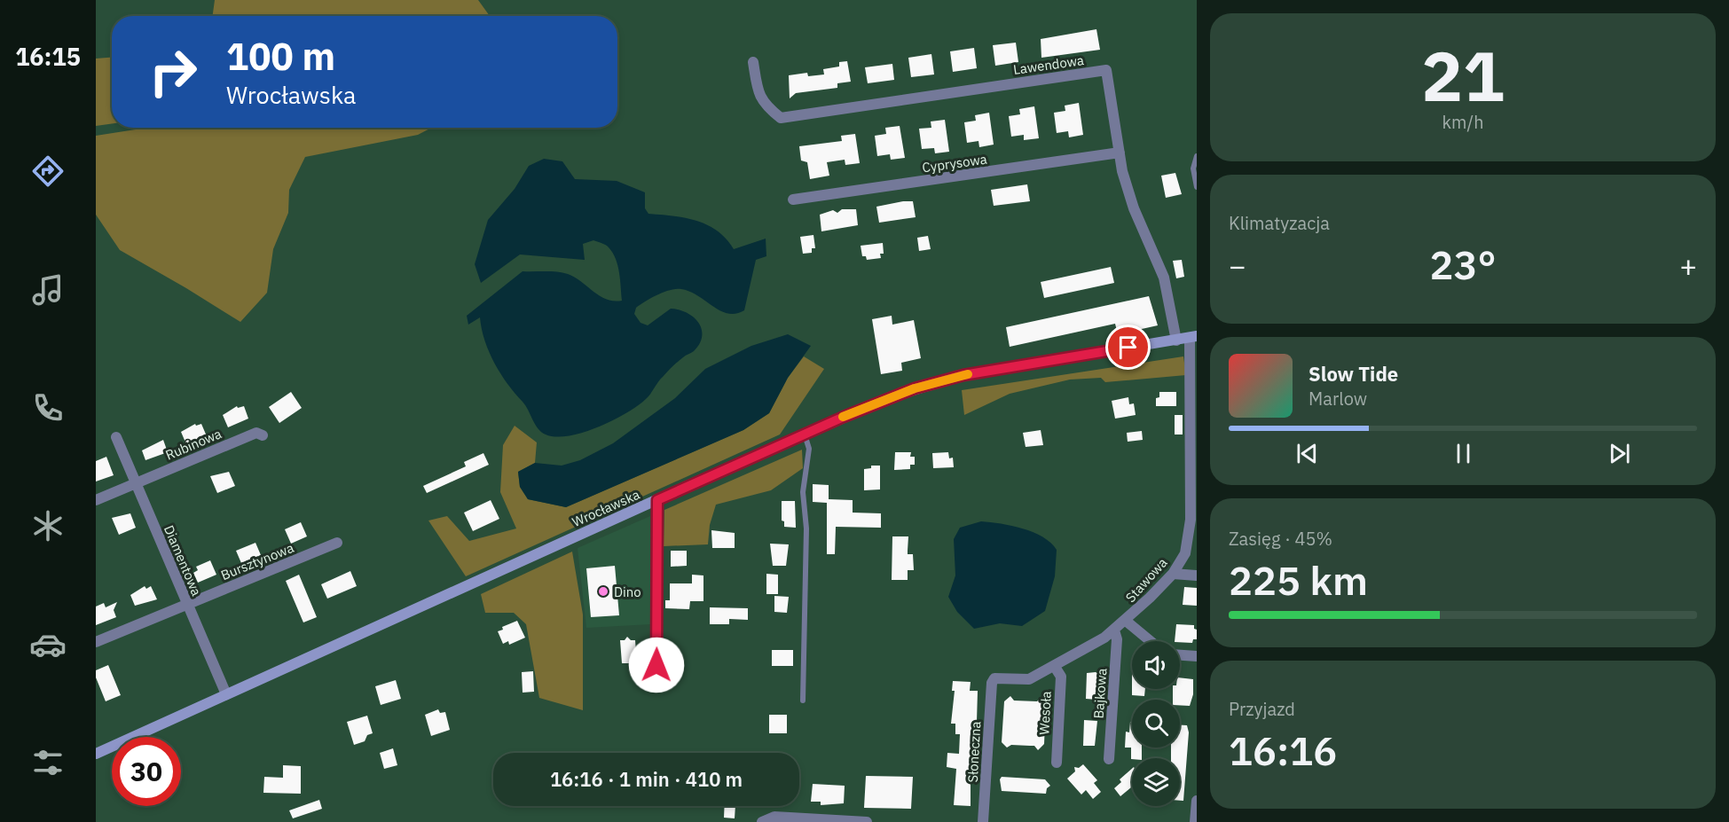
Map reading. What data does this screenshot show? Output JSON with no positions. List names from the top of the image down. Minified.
{"streets":{"main road":["Wrocławska"],"street":["Lawendowa","Cyprysowa","Rubinowa","Diamentowa","Bursztynowa","Stawowa","Bajkowa","Wesoła","Słoneczna"]},"crossings":[["Lawendowa","Cyprysowa"],["Lawendowa","Wrocławska"],["Rubinowa","Diamentowa"],["Wrocławska","Diamentowa"],["Wrocławska","Stawowa"],["Diamentowa","Bursztynowa"],["Stawowa","Bajkowa"],["Stawowa","Wesoła"],["Stawowa","Słoneczna"]],"places":["Dino"],"page":{"tabs":"16:15","tile":[["21","km/h"],"Klimatyzacja",["Zasięg · 45%","225 km"],["Przyjazd","16:16"]],"turn":["100 m","Wrocławska"],"heat":["−","23°","+"],"song":["Slow Tide","Marlow"],"limit":"30","trip":"16:16 · 1 min · 410 m"}}
